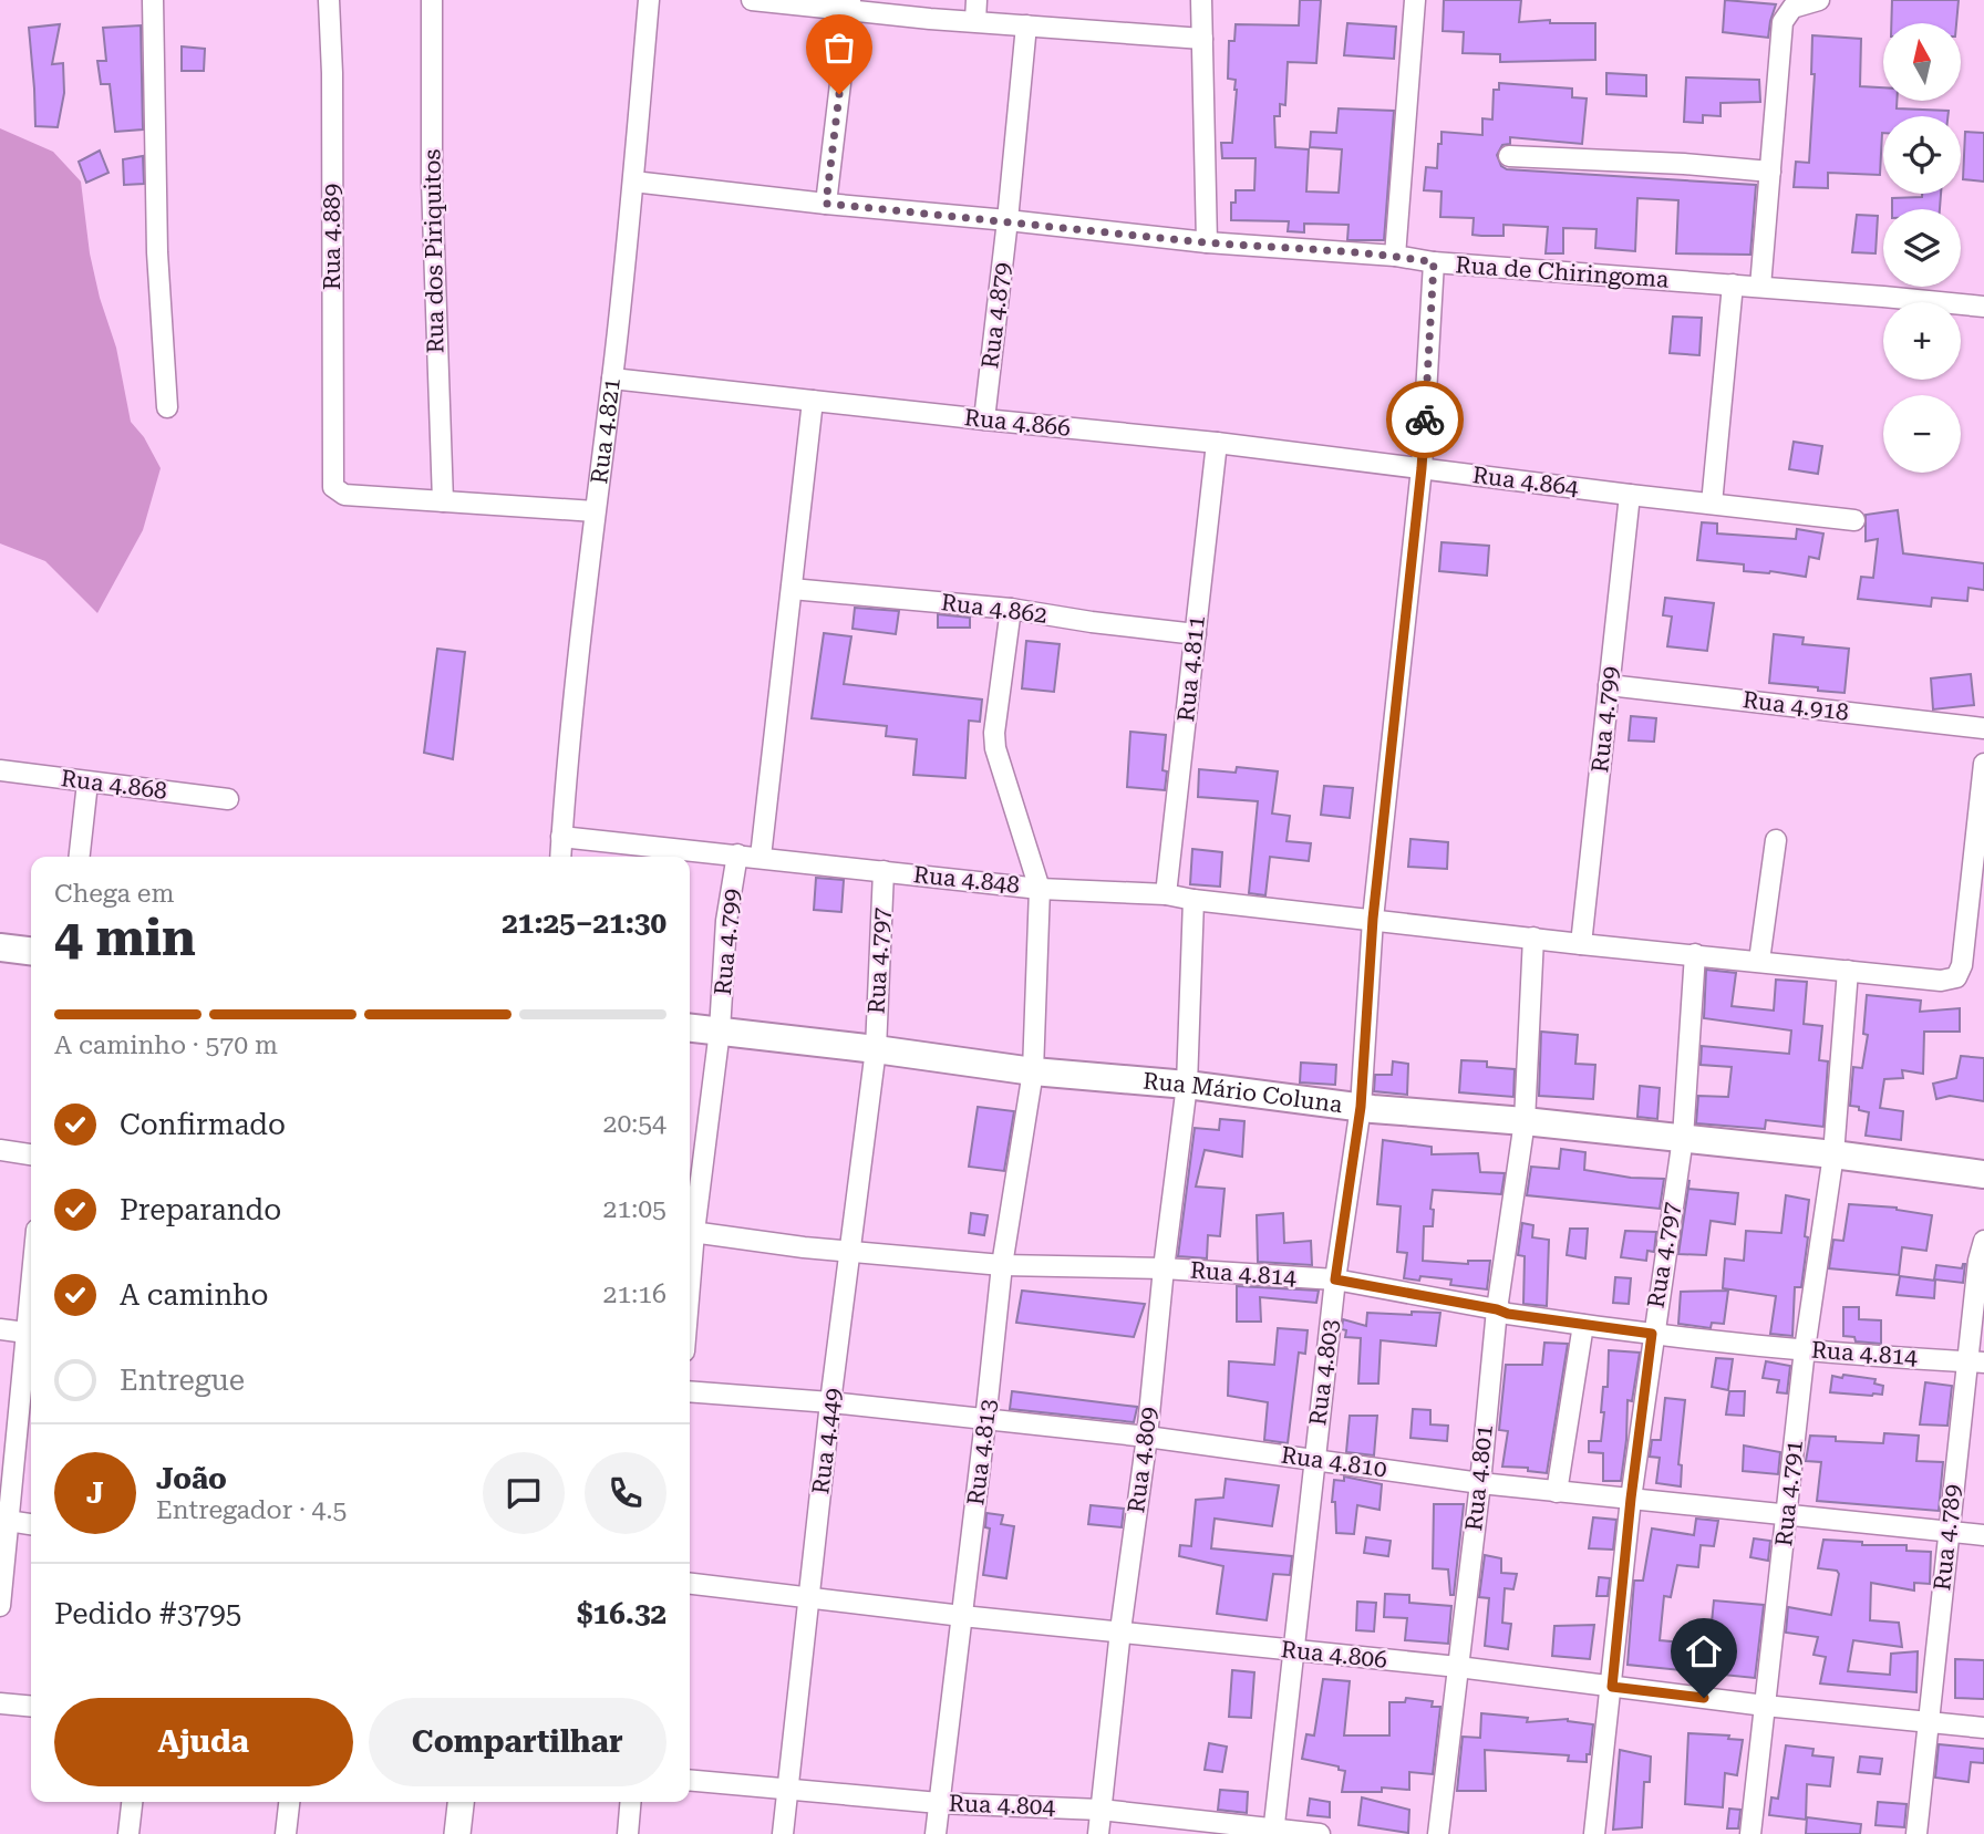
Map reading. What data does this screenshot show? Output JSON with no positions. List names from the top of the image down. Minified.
{"streets":{"main road":["Rua Mário Coluna"],"street":["Rua 4.889","Rua dos Piriquitos","Rua de Chiringoma","Rua 4.879","Rua 4.866","Rua 4.821","Rua 4.864","Rua 4.862","Rua 4.811","Rua 4.918","Rua 4.799","Rua 4.868","Rua 4.848","Rua 4.797","Rua 4.814","Rua 4.803","Rua 4.449","Rua 4.813","Rua 4.809","Rua 4.810","Rua 4.801","Rua 4.791","Rua 4.789","Rua 4.806","Rua 4.804"]},"crossings":[["Rua 4.889","Rua dos Piriquitos"],["Rua de Chiringoma","Rua 4.879"],["Rua de Chiringoma","Rua 4.821"],["Rua de Chiringoma","Rua 4.803"],["Rua 4.879","Rua 4.866"],["Rua 4.866","Rua 4.821"],["Rua 4.866","Rua 4.864"],["Rua 4.866","Rua 4.811"],["Rua 4.866","Rua 4.803"],["Rua 4.821","Rua 4.848"],["Rua 4.864","Rua 4.799"],["Rua 4.864","Rua 4.803"],["Rua 4.862","Rua 4.811"],["Rua 4.862","Rua 4.813"],["Rua 4.811","Rua 4.848"],["Rua 4.918","Rua 4.799"],["Rua 4.799","Rua 4.848"],["Rua 4.799","Rua Mário Coluna"],["Rua 4.848","Rua 4.797"],["Rua 4.848","Rua 4.803"],["Rua 4.848","Rua 4.813"],["Rua 4.848","Rua 4.809"],["Rua 4.848","Rua 4.801"],["Rua 4.848","Rua 4.791"],["Rua 4.797","Rua Mário Coluna"],["Rua 4.797","Rua 4.814"],["Rua 4.797","Rua 4.449"],["Rua 4.797","Rua 4.810"],["Rua 4.797","Rua 4.806"],["Rua Mário Coluna","Rua 4.803"],["Rua Mário Coluna","Rua 4.449"],["Rua Mário Coluna","Rua 4.813"],["Rua Mário Coluna","Rua 4.809"],["Rua Mário Coluna","Rua 4.801"],["Rua Mário Coluna","Rua 4.791"],["Rua 4.814","Rua 4.803"],["Rua 4.814","Rua 4.449"],["Rua 4.814","Rua 4.813"],["Rua 4.814","Rua 4.809"],["Rua 4.814","Rua 4.801"],["Rua 4.814","Rua 4.791"],["Rua 4.814","Rua 4.789"],["Rua 4.803","Rua 4.810"],["Rua 4.803","Rua 4.806"],["Rua 4.803","Rua 4.804"],["Rua 4.449","Rua 4.810"],["Rua 4.449","Rua 4.806"],["Rua 4.449","Rua 4.804"],["Rua 4.813","Rua 4.810"],["Rua 4.813","Rua 4.806"],["Rua 4.813","Rua 4.804"],["Rua 4.809","Rua 4.810"],["Rua 4.809","Rua 4.806"],["Rua 4.809","Rua 4.804"],["Rua 4.810","Rua 4.801"],["Rua 4.810","Rua 4.791"],["Rua 4.810","Rua 4.789"],["Rua 4.801","Rua 4.806"],["Rua 4.791","Rua 4.806"],["Rua 4.789","Rua 4.806"]],"north":"top","page":{"map_buttons":["+","−"],"heading":["4 min","Chega em","21:25–21:30"],"panel":["João","Entregador · 4.5","Pedido #3795","$16.32"],"bar":"A caminho · 570 m","list":[["Confirmado","20:54"],["Preparando","21:05"],["A caminho","21:16"],"Entregue"],"round":"J","buttons":["Ajuda","Compartilhar"]}}
